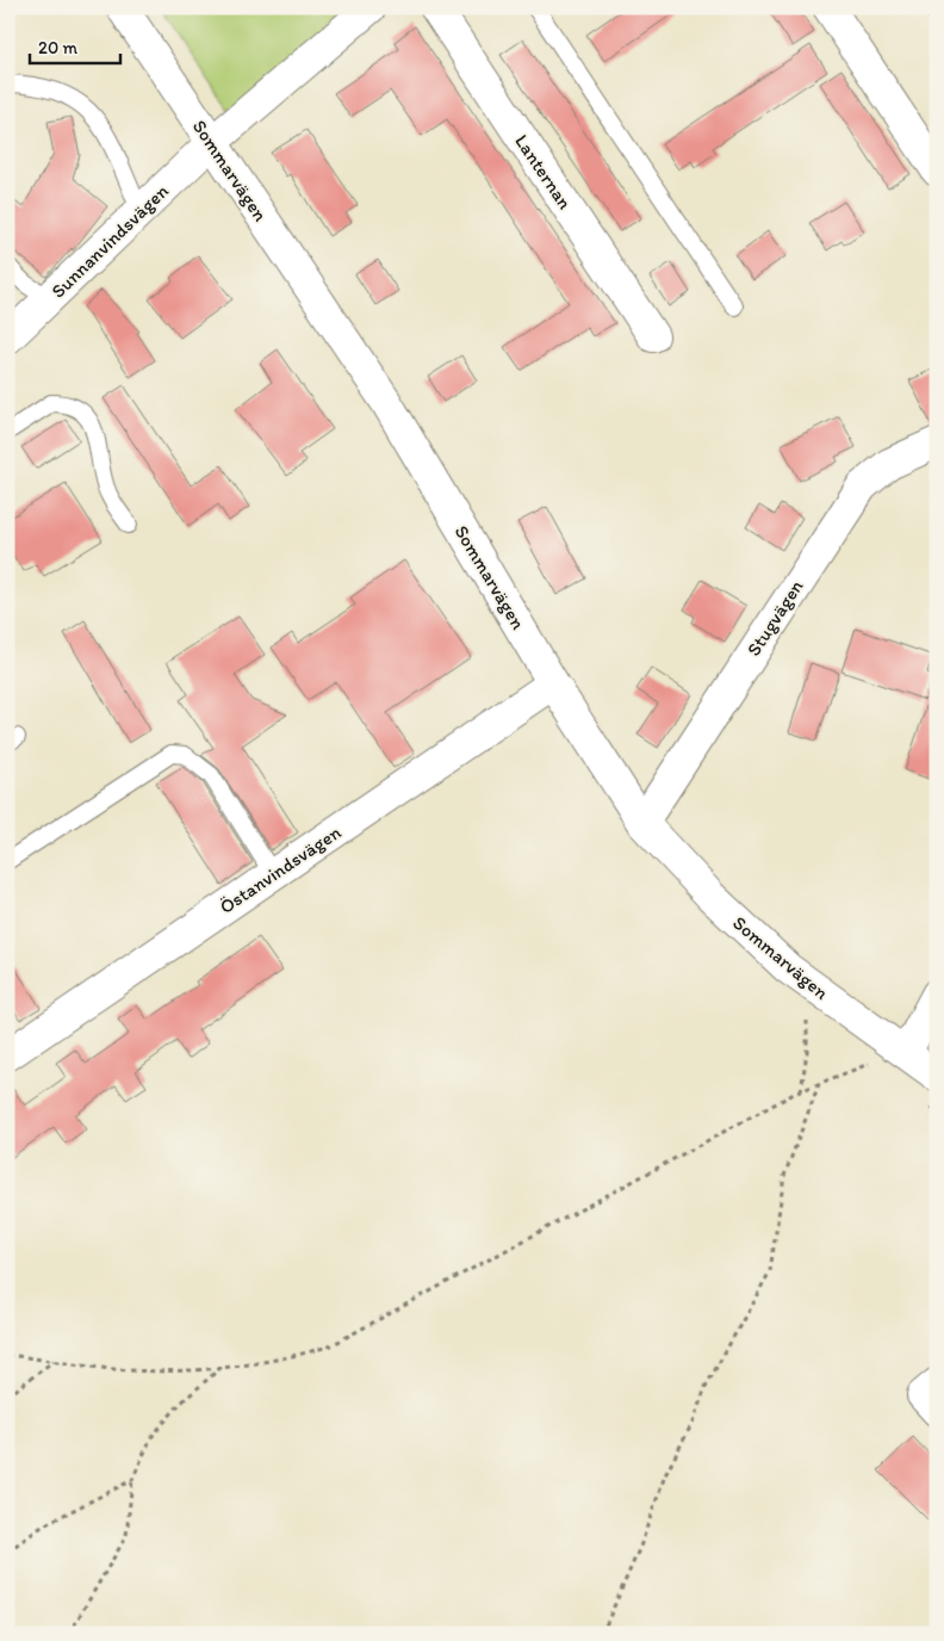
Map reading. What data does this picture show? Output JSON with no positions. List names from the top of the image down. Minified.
{"streets":{"street":["Sommarvägen","Lanternan","Sunnanvindsvägen","Stugvägen","Östanvindsvägen"]},"crossings":[["Sommarvägen","Sunnanvindsvägen"],["Sommarvägen","Stugvägen"],["Sommarvägen","Östanvindsvägen"]],"scale_bar":"20 m"}
